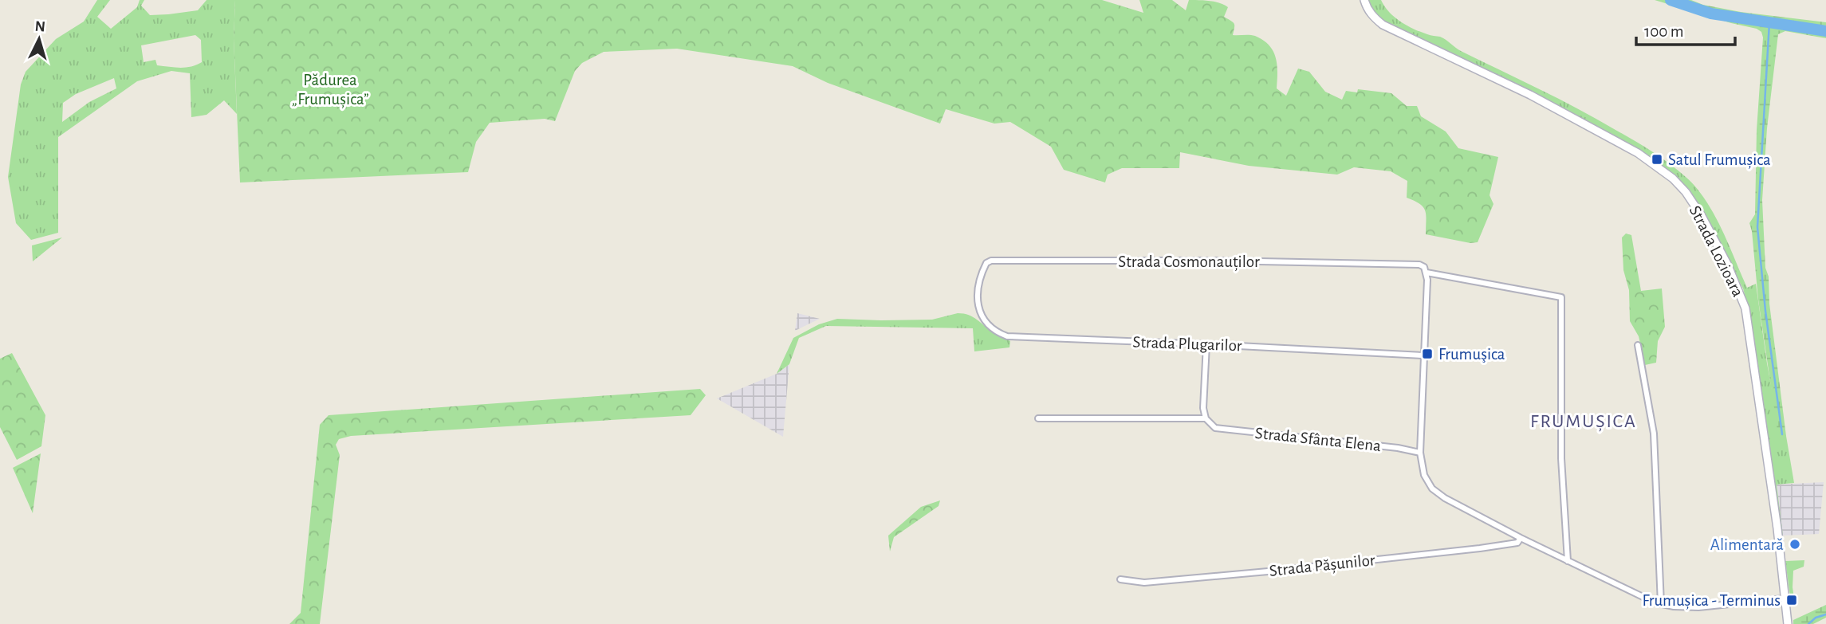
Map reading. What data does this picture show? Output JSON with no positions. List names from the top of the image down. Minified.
{"streets":{"street":["Strada Lozioara","Strada Cosmonauților","Strada Plugarilor","Strada Sfânta Elena","Strada Pășunilor"]},"crossings":[["Strada Cosmonauților","Strada Plugarilor"]],"districts":["FRUMUȘICA"],"parks":["Pădurea „Frumușica”"],"places":{"transit":["Satul Frumușica","Frumuşica","Frumușica - Terminus"],"other":["Alimentară"]},"scale_bar":"100 m","north":"top"}
